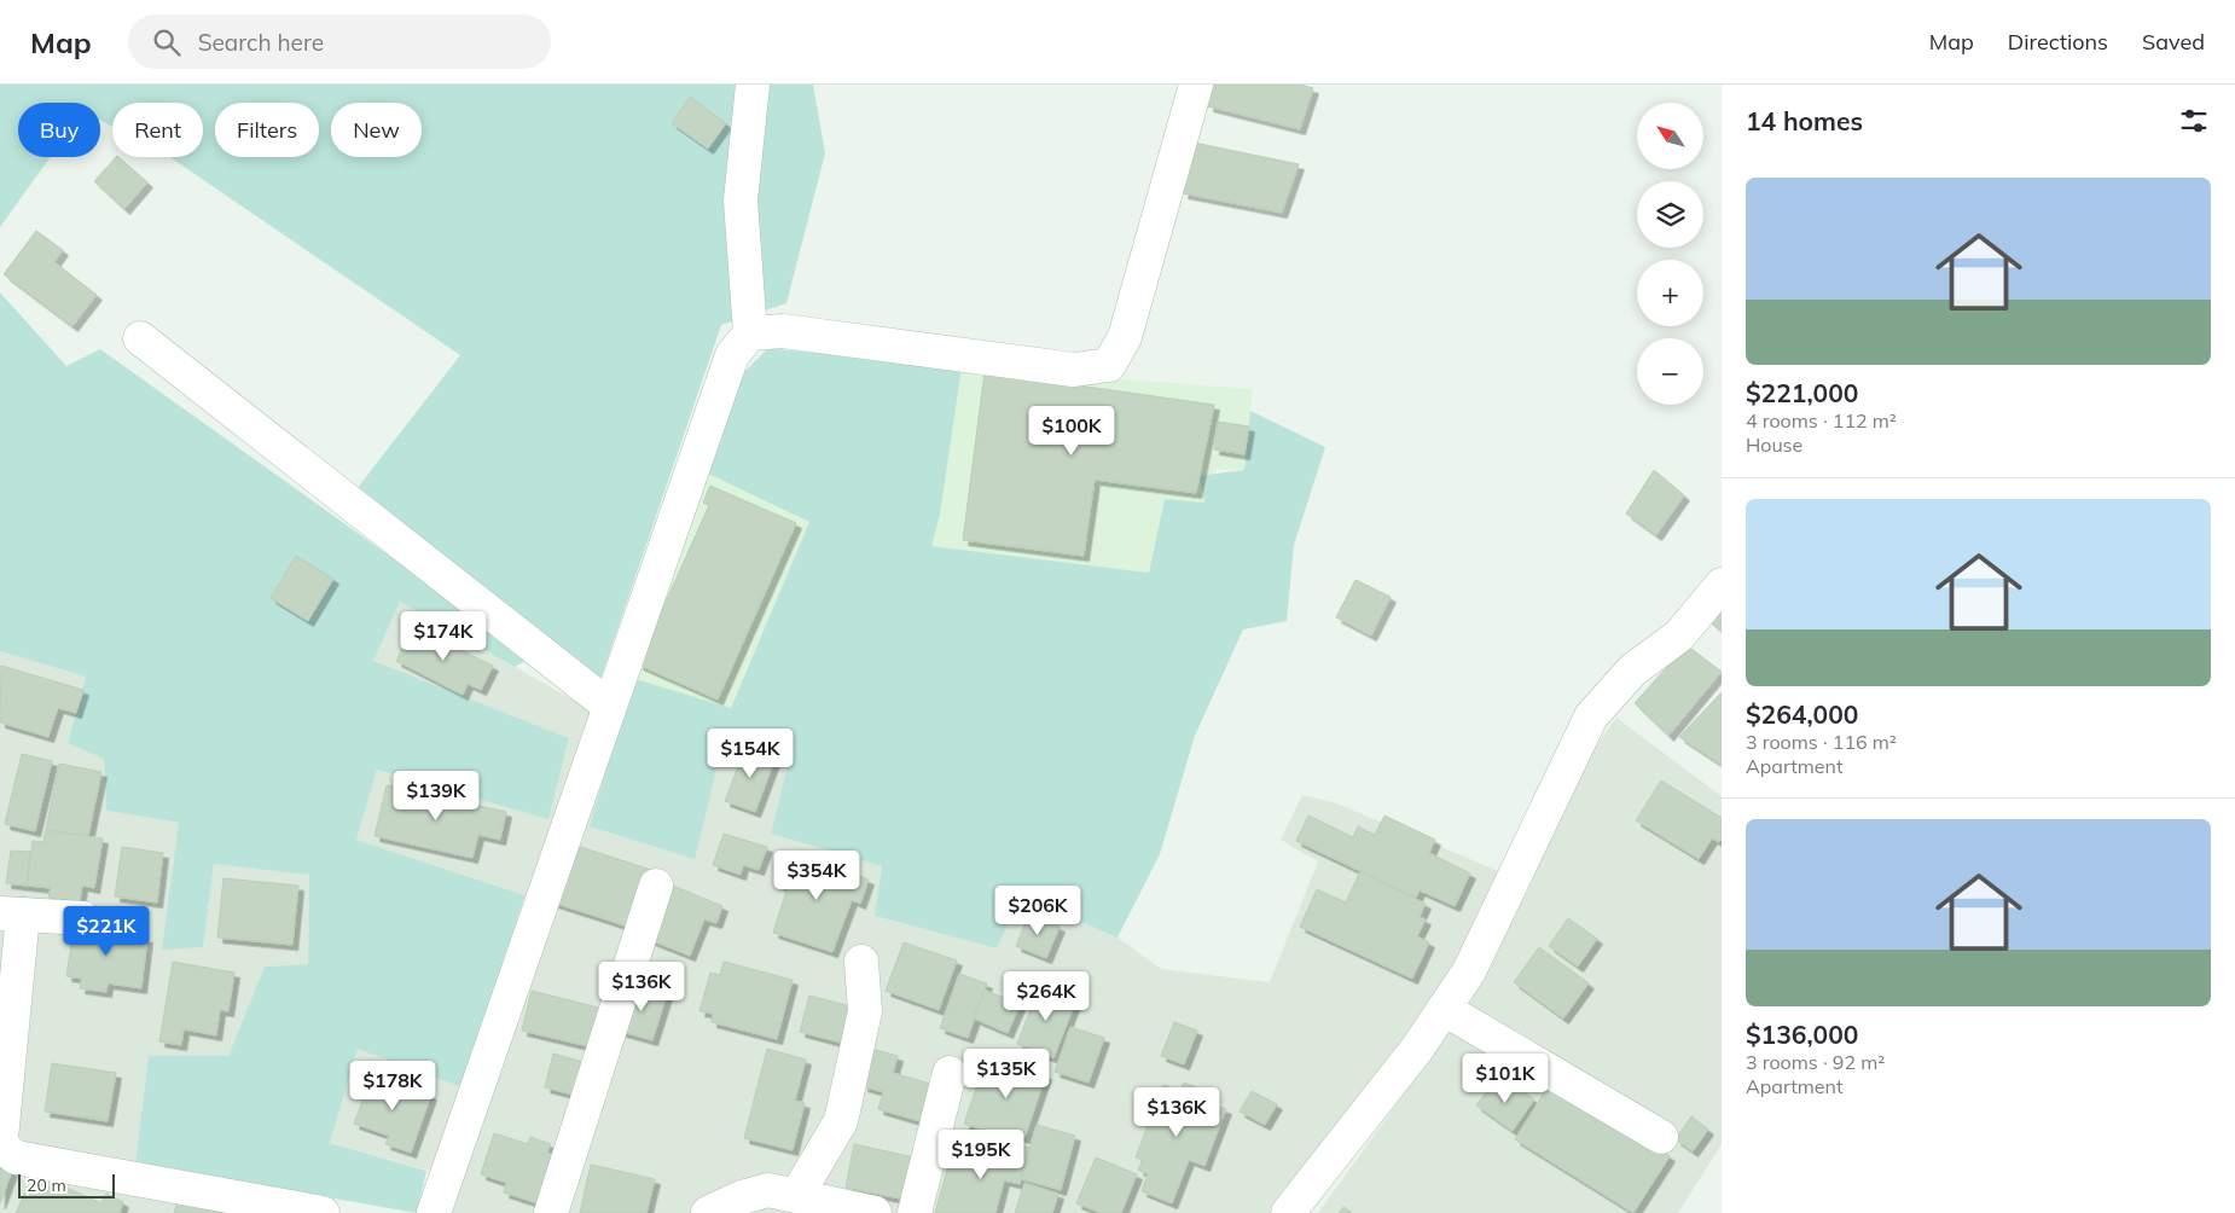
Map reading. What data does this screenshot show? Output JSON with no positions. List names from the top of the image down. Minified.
{"scale_bar":"20 m","north":"top left","page":{"header":"Map","search":"Search here","nav":["Map","Directions","Saved"],"heading":"14 homes","map_buttons":["+","−"],"chip":["Buy","Rent","Filters","New"],"list":[{"name":"$221,000","note":"4 rooms · 112 m² · House"},{"name":"$264,000","note":"3 rooms · 116 m² · Apartment"},{"name":"$136,000","note":"3 rooms · 92 m² · Apartment"}],"price":["$100K","$174K","$154K","$139K","$354K","$206K","$221K","$136K","$264K","$135K","$101K","$178K","$136K","$195K"],"scale":"20 m"}}
